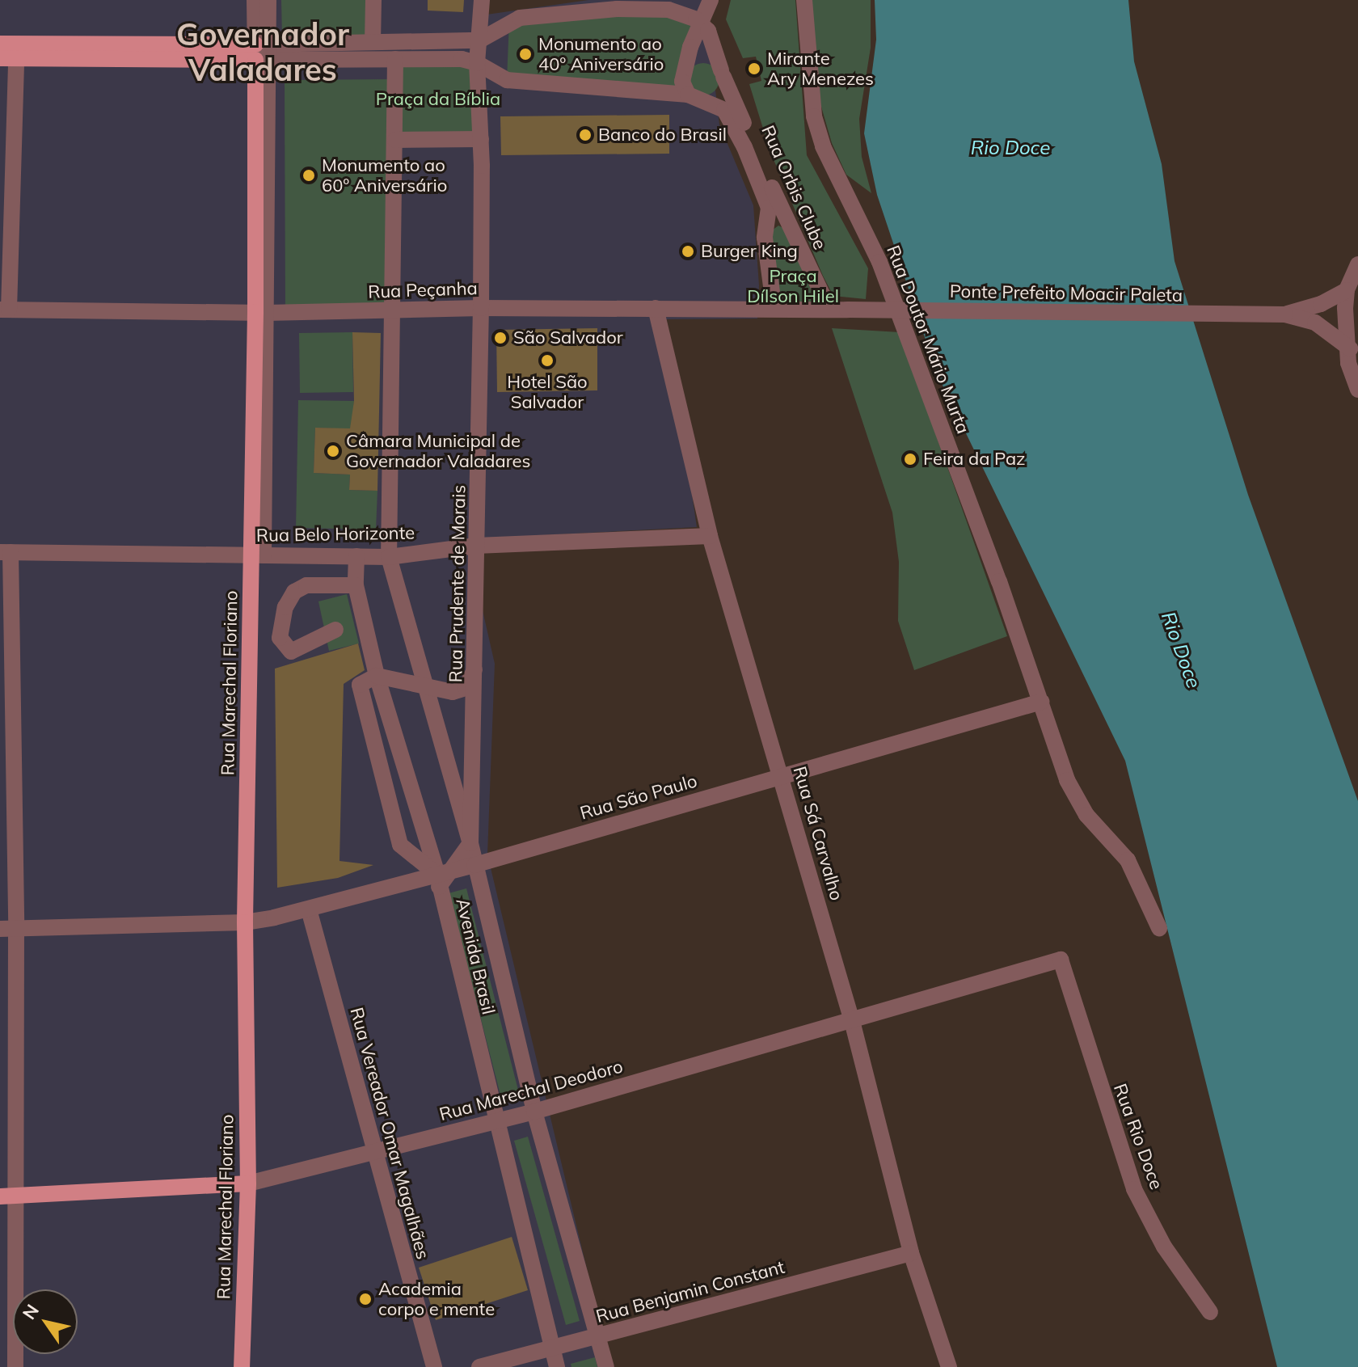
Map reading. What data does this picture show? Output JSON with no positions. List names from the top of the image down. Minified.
{"streets":{"main road":["Rua Marechal Floriano","Rua Marechal Deodoro"],"street":["Rua Orbis Clube","Rua Peçanha","Ponte Prefeito Moacir Paleta","Rua Doutor Mário Murta","Rua Belo Horizonte","Rua Prudente de Morais","Rua São Paulo","Rua Sá Carvalho","Avenida Brasil","Rua Vereador Omar Magalhães","Rua Rio Doce","Rua Benjamin Constant"]},"crossings":[["Rua Orbis Clube","Rua Peçanha"],["Rua Orbis Clube","Ponte Prefeito Moacir Paleta"],["Rua Peçanha","Rua Prudente de Morais"],["Rua Peçanha","Rua Marechal Floriano"],["Rua Peçanha","Rua Sá Carvalho"],["Rua Doutor Mário Murta","Rua São Paulo"],["Rua Belo Horizonte","Rua Prudente de Morais"],["Rua Belo Horizonte","Rua Marechal Floriano"],["Rua Belo Horizonte","Rua Sá Carvalho"],["Rua Belo Horizonte","Avenida Brasil"],["Rua Marechal Floriano","Rua São Paulo"],["Rua Marechal Floriano","Rua Marechal Deodoro"],["Rua São Paulo","Rua Sá Carvalho"],["Rua São Paulo","Avenida Brasil"],["Rua São Paulo","Rua Vereador Omar Magalhães"],["Rua Sá Carvalho","Rua Marechal Deodoro"],["Rua Sá Carvalho","Rua Benjamin Constant"],["Avenida Brasil","Rua Marechal Deodoro"],["Avenida Brasil","Rua Benjamin Constant"],["Rua Marechal Deodoro","Rua Vereador Omar Magalhães"],["Rua Marechal Deodoro","Rua Rio Doce"]],"districts":["Governador Valadares"],"water":["Rio Doce"],"parks":["Praça da Bíblia","Praça Dílson Hilel"],"places":["Monumento ao 40º Aniversário","Mirante Ary Menezes","Banco do Brasil","Monumento ao 60º Aniversário","Burger King","São Salvador","Hotel São Salvador","Câmara Municipal de Governador Valadares","Feira da Paz","Academia corpo e mente"],"north":"top left"}
